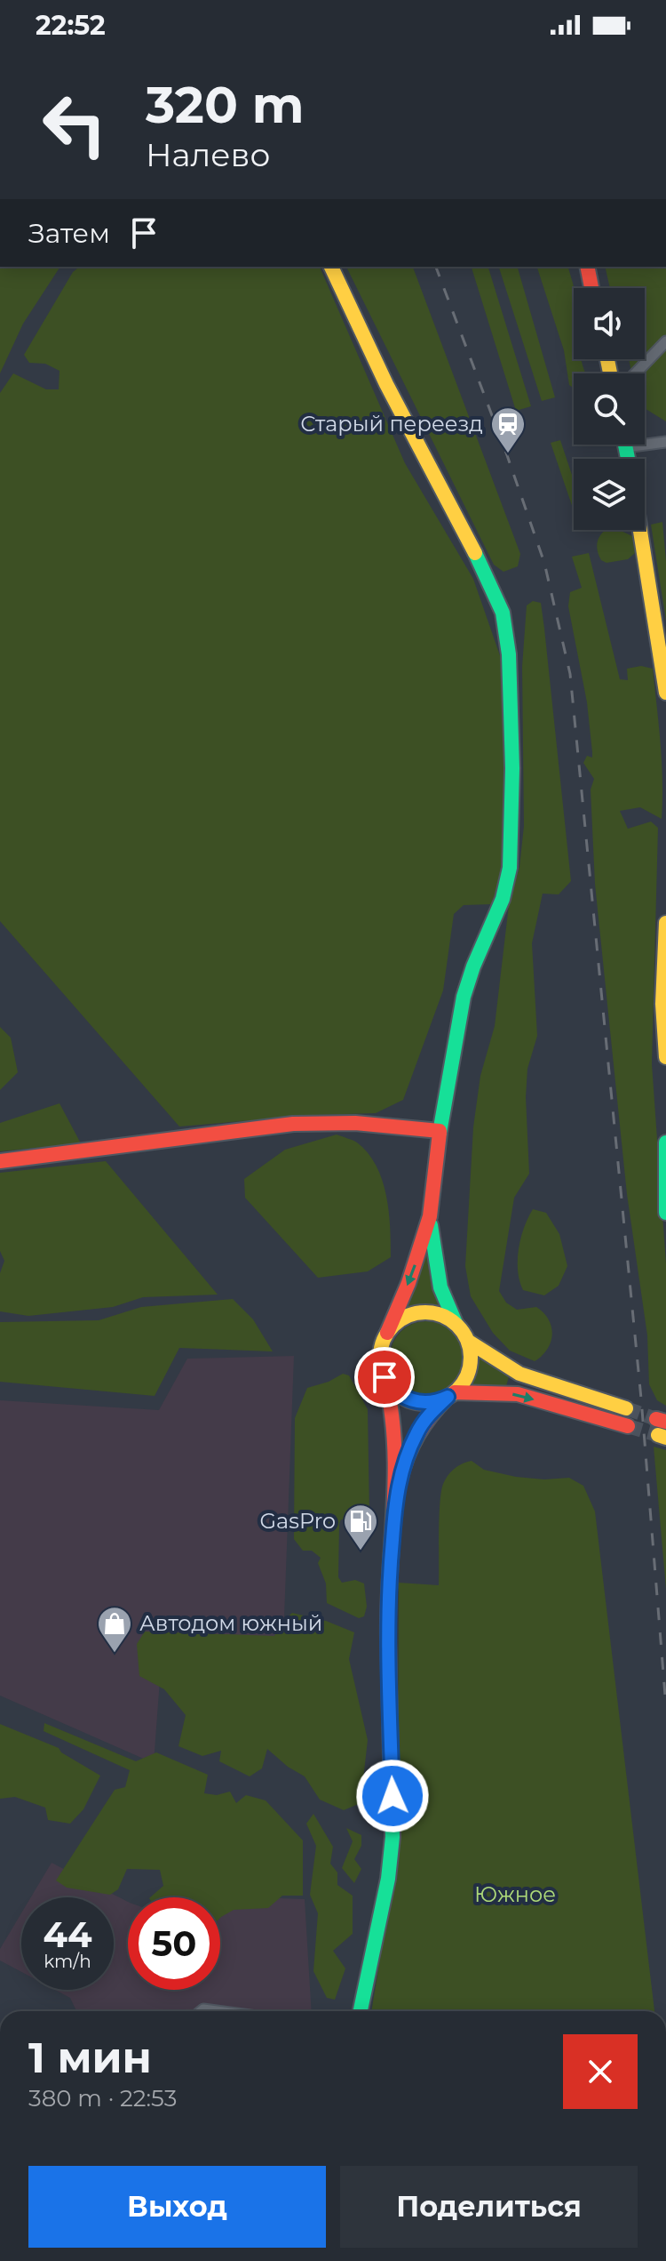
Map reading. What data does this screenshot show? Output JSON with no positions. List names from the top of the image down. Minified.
{"parks":["Южное"],"places":{"station":["Старый переезд"],"fuel station":["GasPro"],"shop":["Автодом южный"]},"page":{"status":"22:52","turn":["320 m","Налево"],"then":"Затем","speed":"44 km/h","limit":"50","heading":["1 мин","380 m · 22:53"],"buttons":["Выход","Поделиться"]}}
